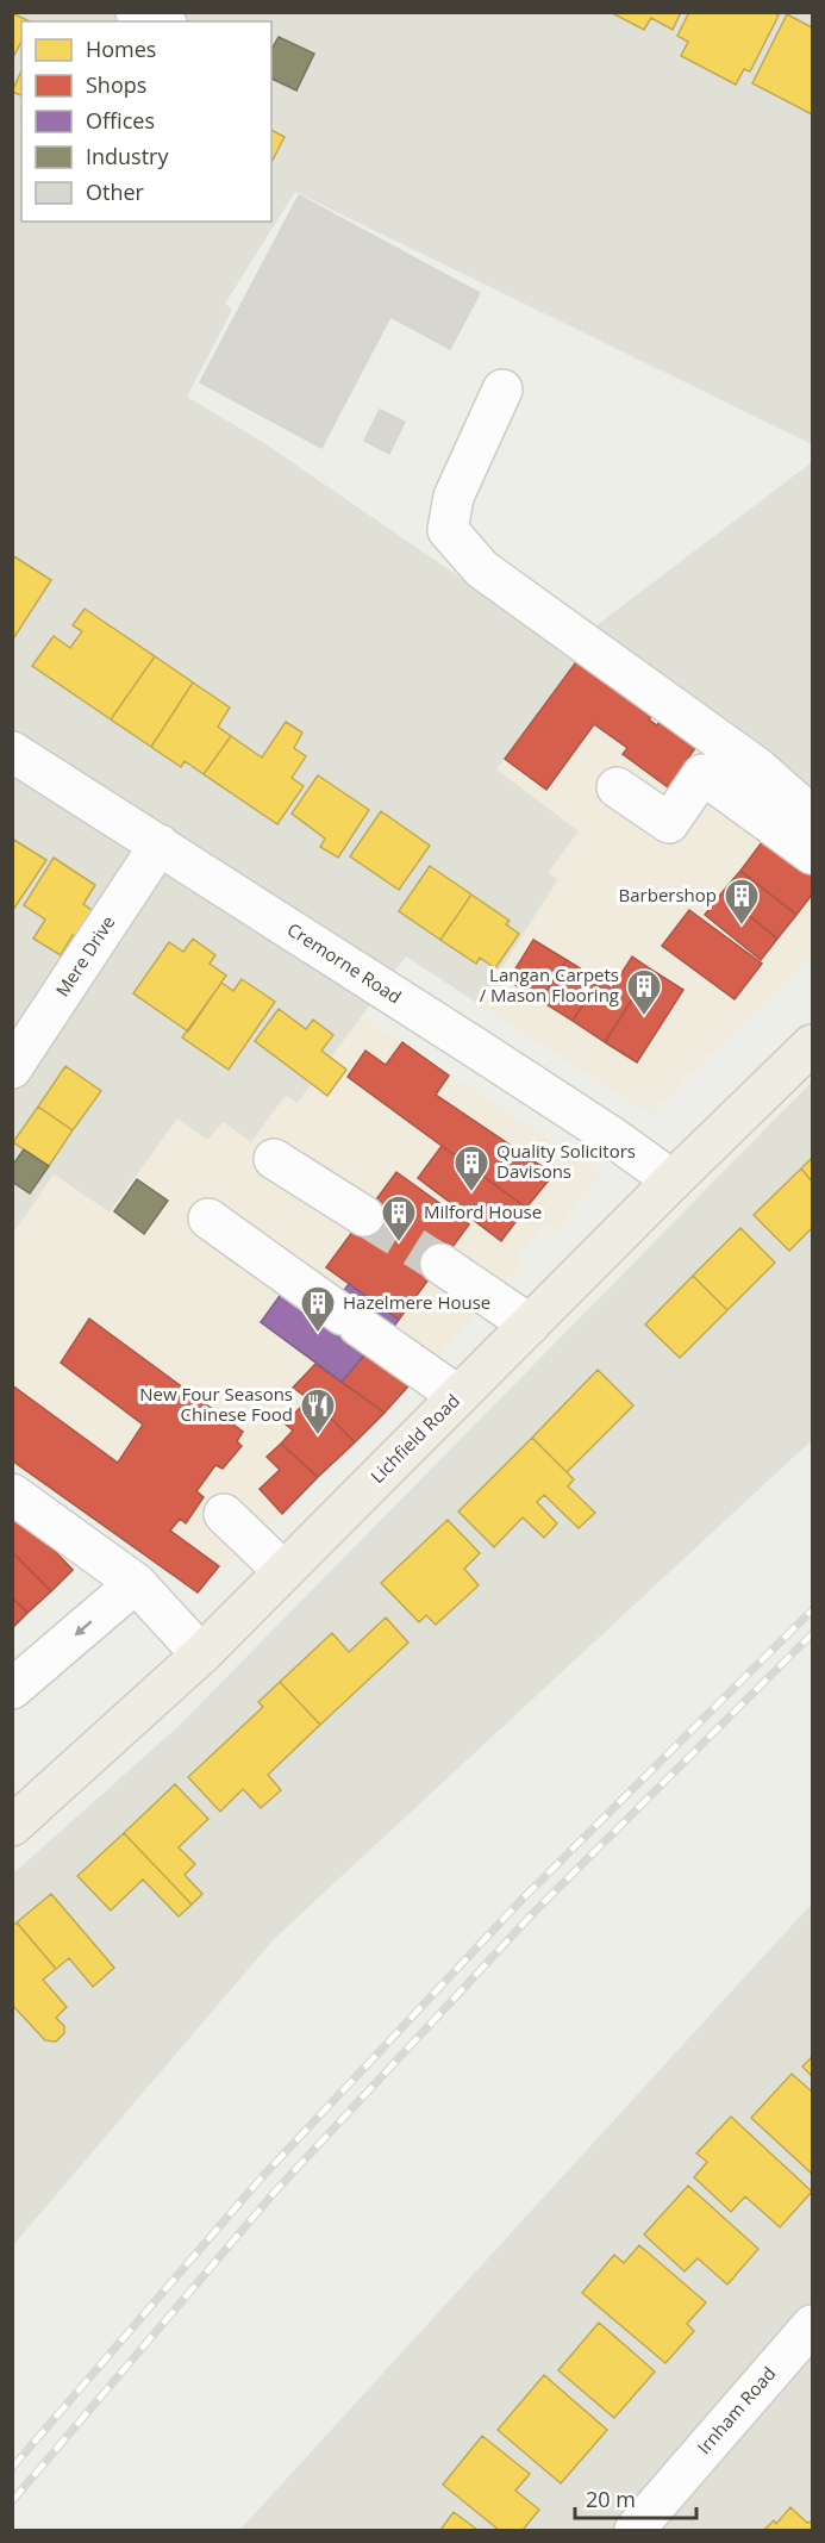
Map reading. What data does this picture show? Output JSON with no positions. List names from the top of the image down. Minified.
{"streets":{"main road":["Lichfield Road"],"street":["Mere Drive","Cremorne Road","Irnham Road"]},"crossings":[["Mere Drive","Cremorne Road"],["Cremorne Road","Lichfield Road"]],"places":{"building":["Barbershop","Langan Carpets / Mason Flooring","Quality Solicitors Davisons","Milford House","Hazelmere House"],"restaurant":["New Four Seasons Chinese Food"]},"legend":["Homes","Shops","Offices","Industry","Other"],"scale_bar":"20 m"}
